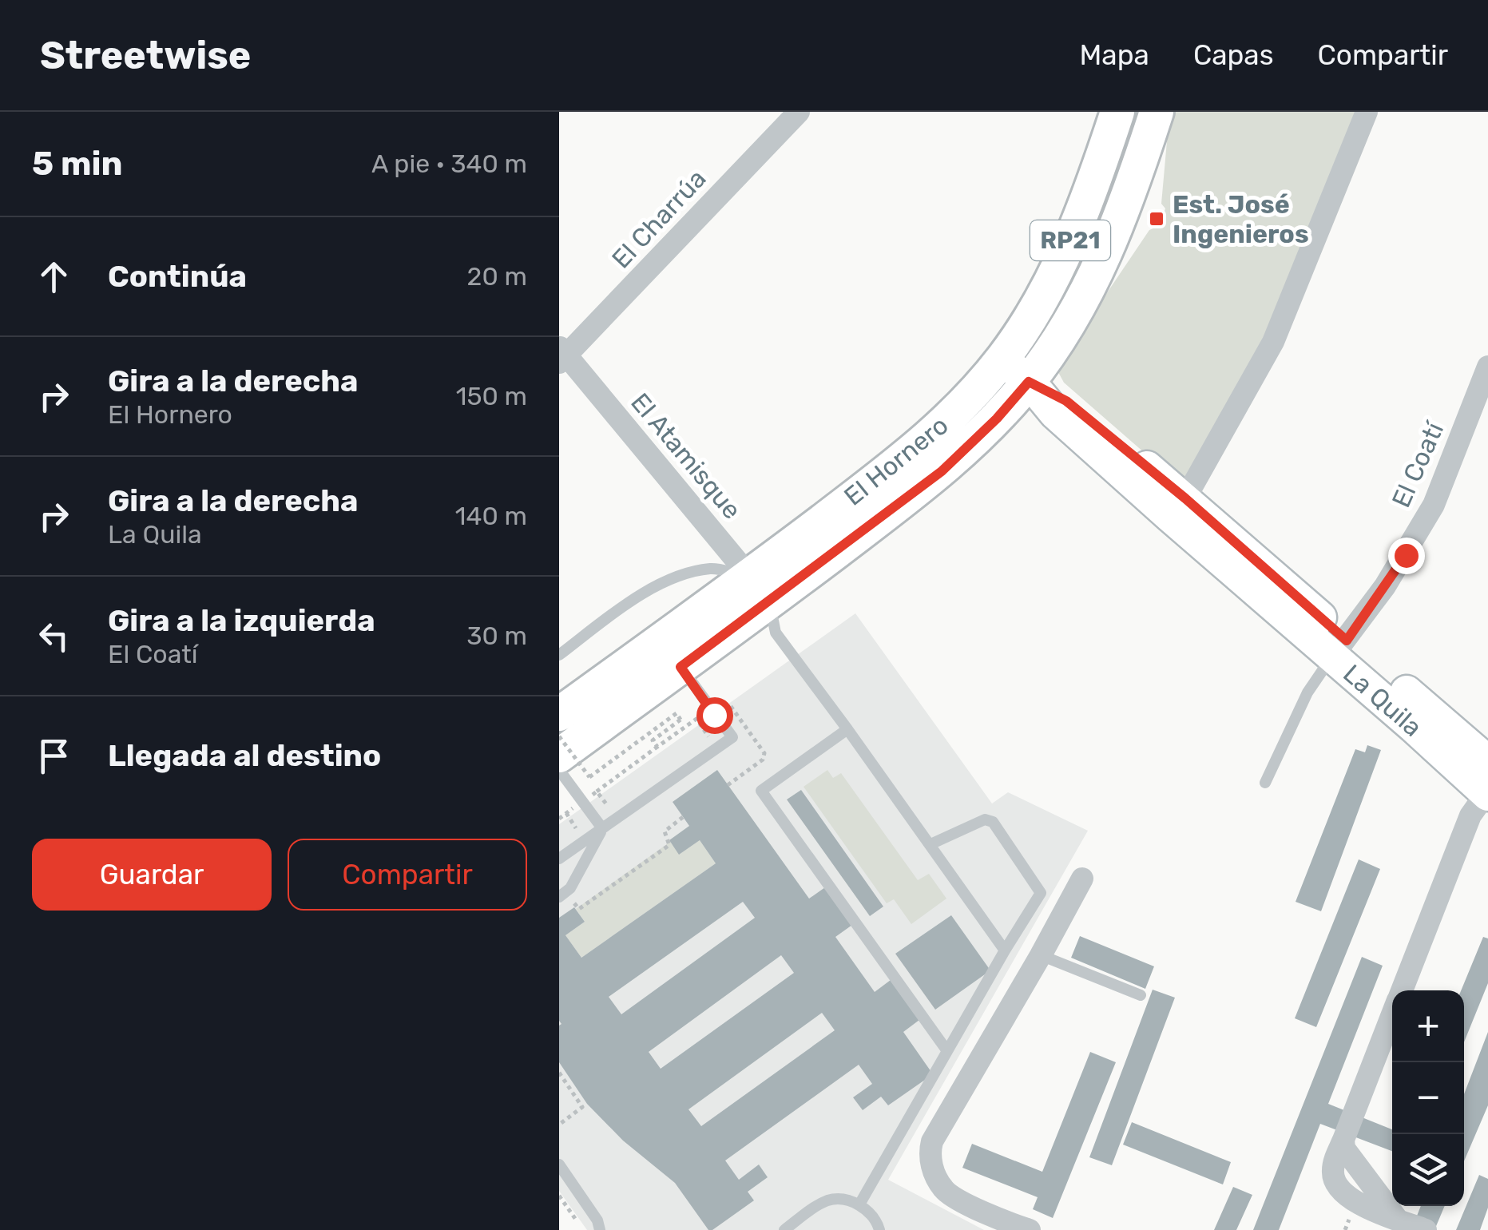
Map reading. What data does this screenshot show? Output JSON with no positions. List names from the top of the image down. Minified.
{"streets":{"main road":["RP21","El Hornero","La Quila"],"street":["El Charrúa","El Atamisque","El Coatí"]},"crossings":[["El Charrúa","El Atamisque"],["El Atamisque","El Hornero"],["El Hornero","La Quila"],["El Coatí","La Quila"]],"places":{"transit":["Est. José Ingenieros"]},"page":{"header":"Streetwise","nav":["Mapa","Capas","Compartir"],"heading":["5 min","A pie · 340 m"],"list":[["Continúa","20 m"],["Gira a la derecha","El Hornero","150 m"],["Gira a la derecha","La Quila","140 m"],["Gira a la izquierda","El Coatí","30 m"],"Llegada al destino"],"buttons":["Guardar","Compartir"],"map_buttons":["+","−"]}}
